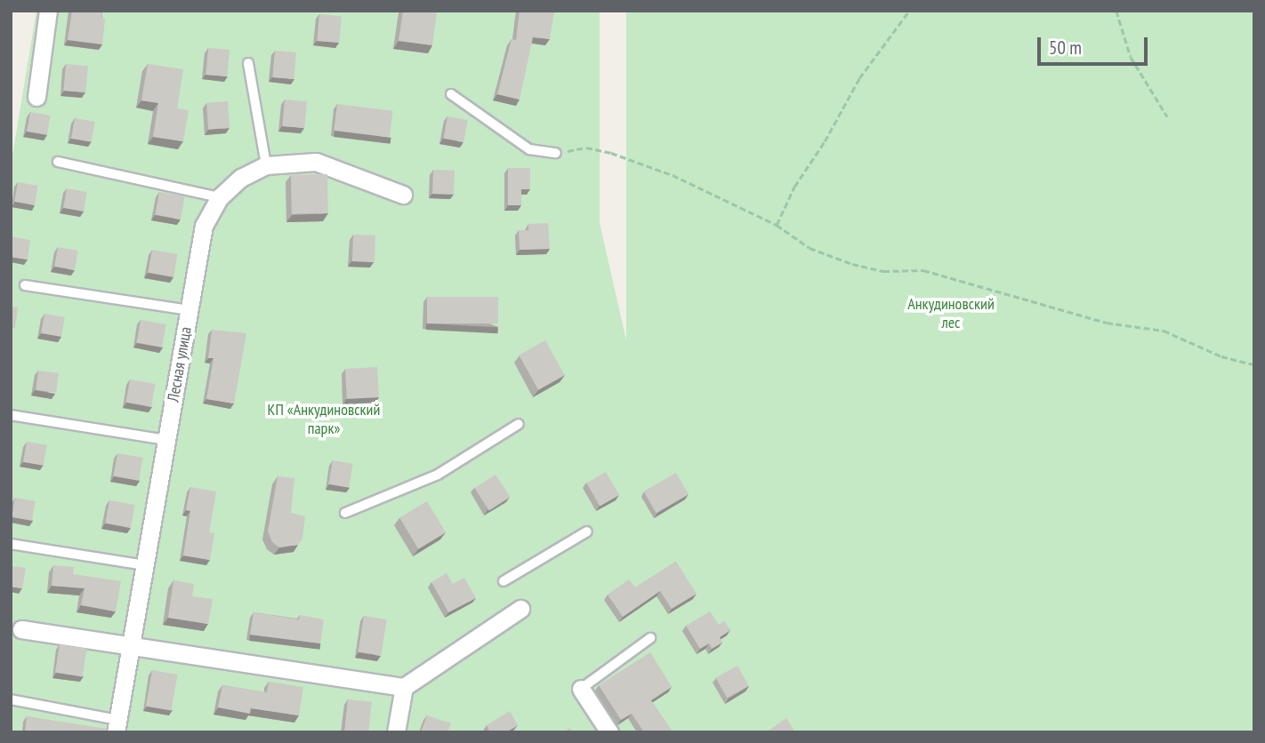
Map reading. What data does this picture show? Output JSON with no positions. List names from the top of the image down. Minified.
{"streets":{"street":["Лесная улица"]},"parks":["Анкудиновский лес","КП «Анкудиновский парк»"],"scale_bar":"50 m"}
